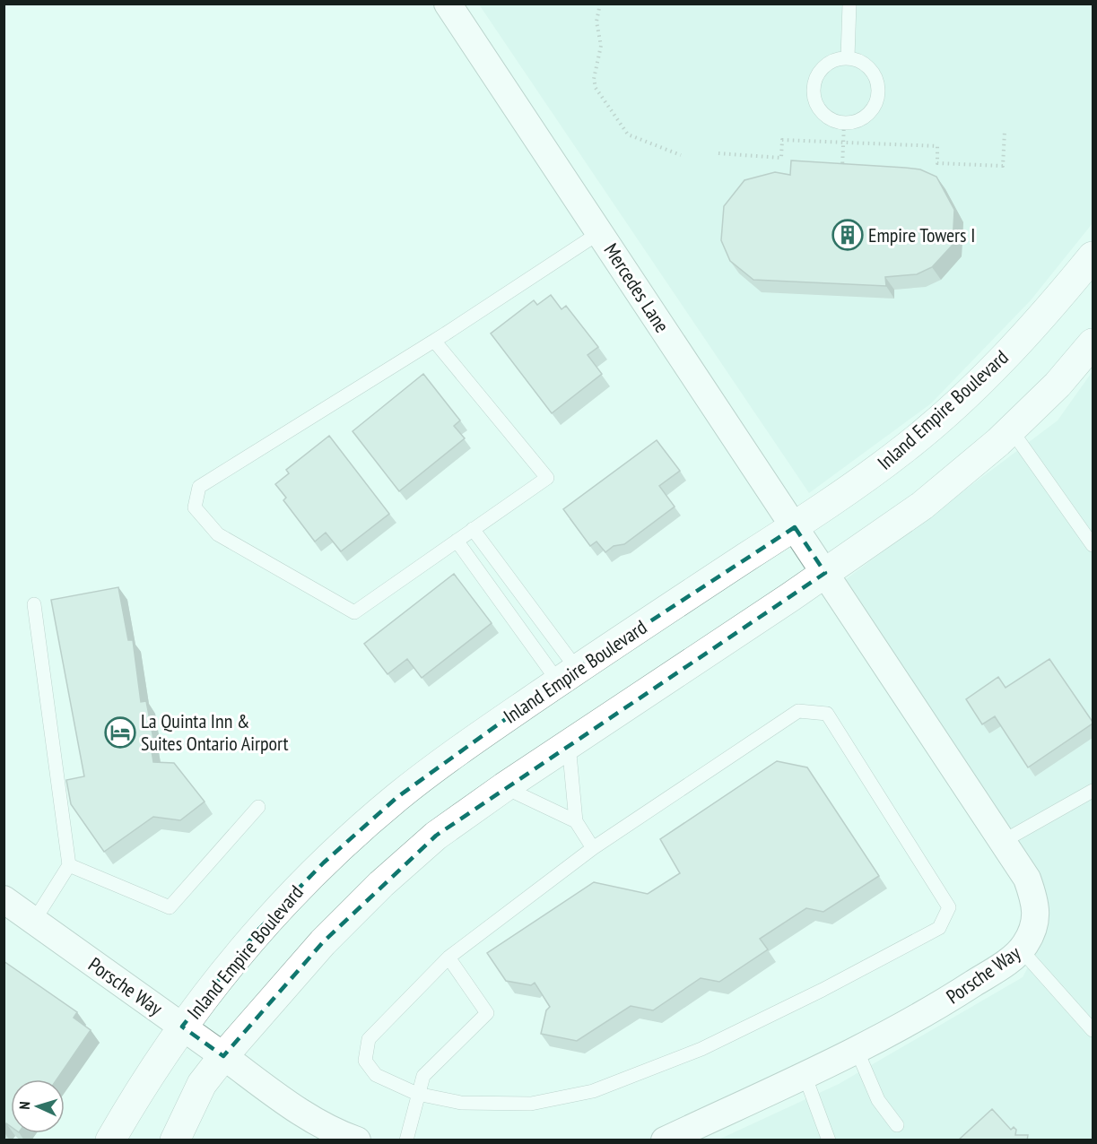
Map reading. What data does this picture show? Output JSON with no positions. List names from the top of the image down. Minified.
{"streets":{"main road":["Inland Empire Boulevard"],"street":["Mercedes Lane","Porsche Way"]},"crossings":[["Mercedes Lane","Inland Empire Boulevard"],["Mercedes Lane","Porsche Way"],["Inland Empire Boulevard","Porsche Way"]],"places":{"building":["Empire Towers I"],"hotel":["La Quinta Inn & Suites Ontario Airport"]},"north":"left"}
